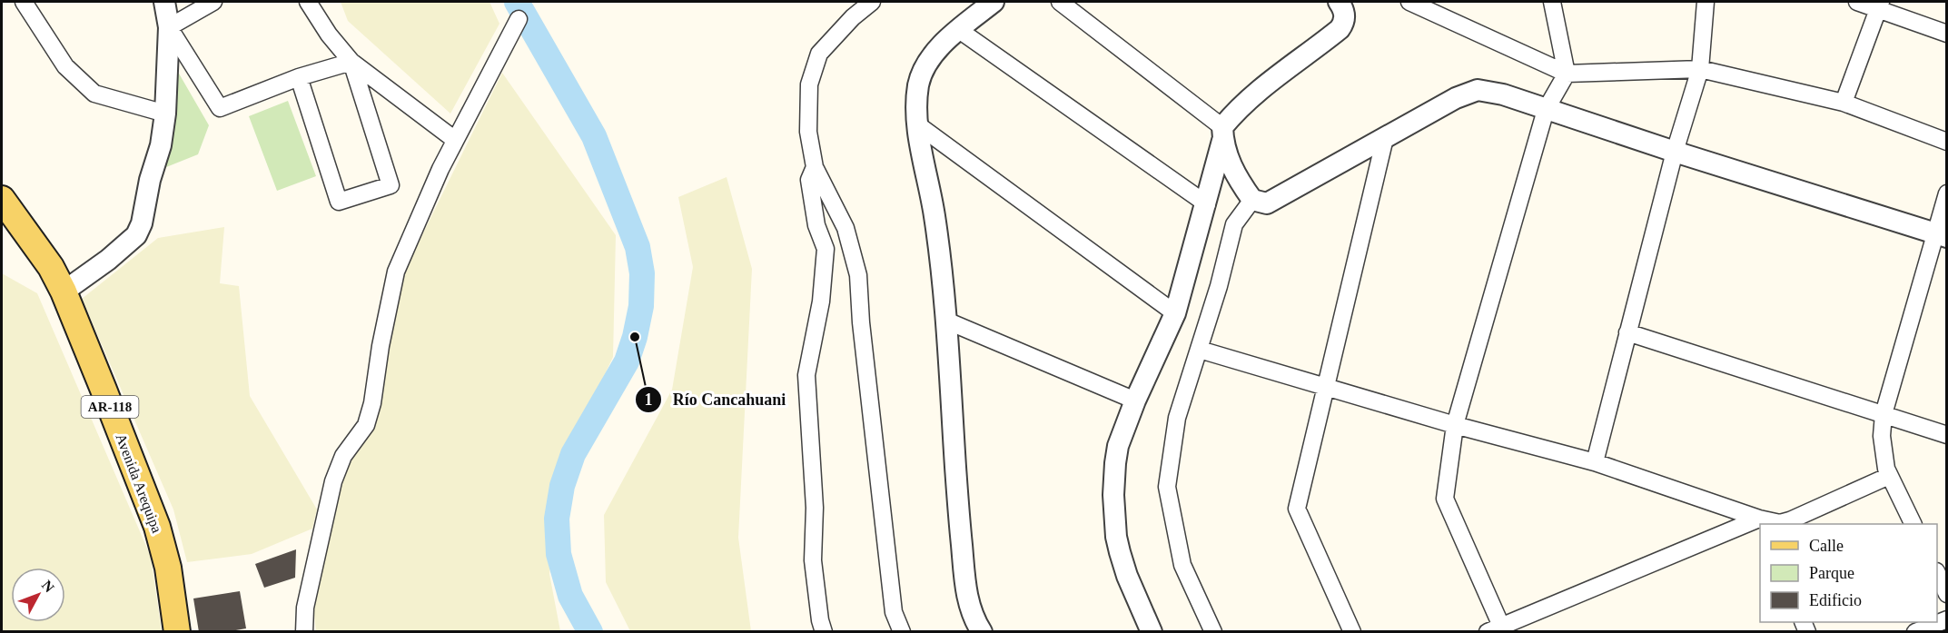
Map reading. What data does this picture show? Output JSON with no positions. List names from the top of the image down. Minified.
{"streets":{"main road":["AR-118","Avenida Arequipa"]},"places":["Río Cancahuani"],"legend":["Calle","Parque","Edificio"],"north":"top right"}
